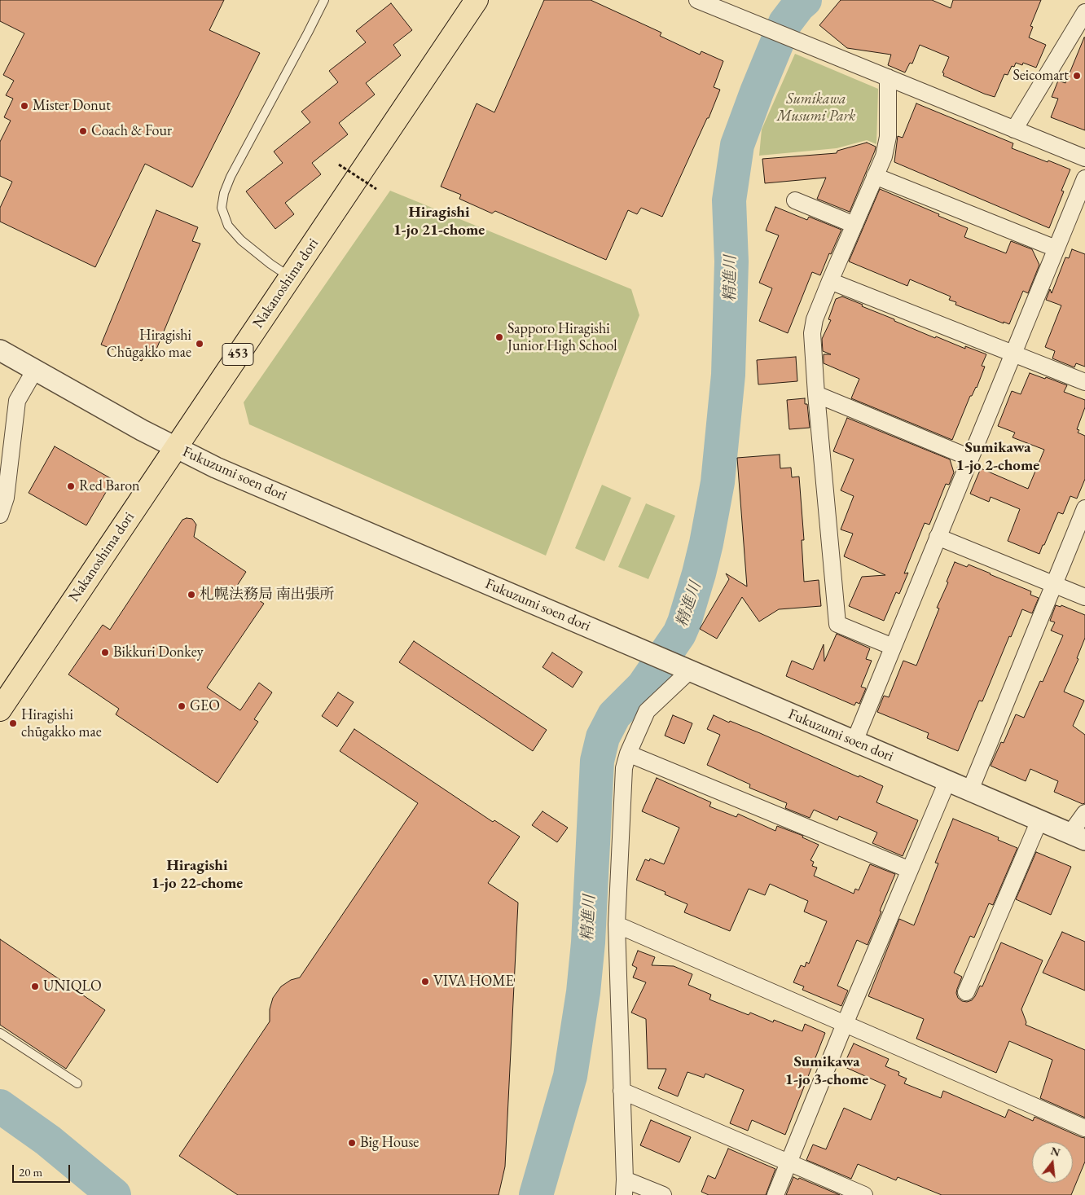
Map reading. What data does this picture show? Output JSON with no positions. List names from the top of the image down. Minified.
{"streets":{"highway":["Nakanoshima dori","453"],"street":["Fukuzumi soen dori"]},"crossings":[["Nakanoshima dori","Fukuzumi soen dori"]],"districts":["Hiragishi 1-jo 21-chome","Sumikawa 1-jo 2-chome","Hiragishi 1-jo 22-chome","Sumikawa 1-jo 3-chome"],"water":["精進川"],"parks":["Sumikawa Musumi Park"],"places":["Seicomart","Mister Donut","Coach & Four","Sapporo Hiragishi Junior High School","Hiragishi Chūgakko mae","Red Baron","札幌法務局 南出張所","Bikkuri Donkey","GEO","Hiragishi chūgakko mae","VIVA HOME","UNIQLO","Big House"],"scale_bar":"20 m","north":"top"}
